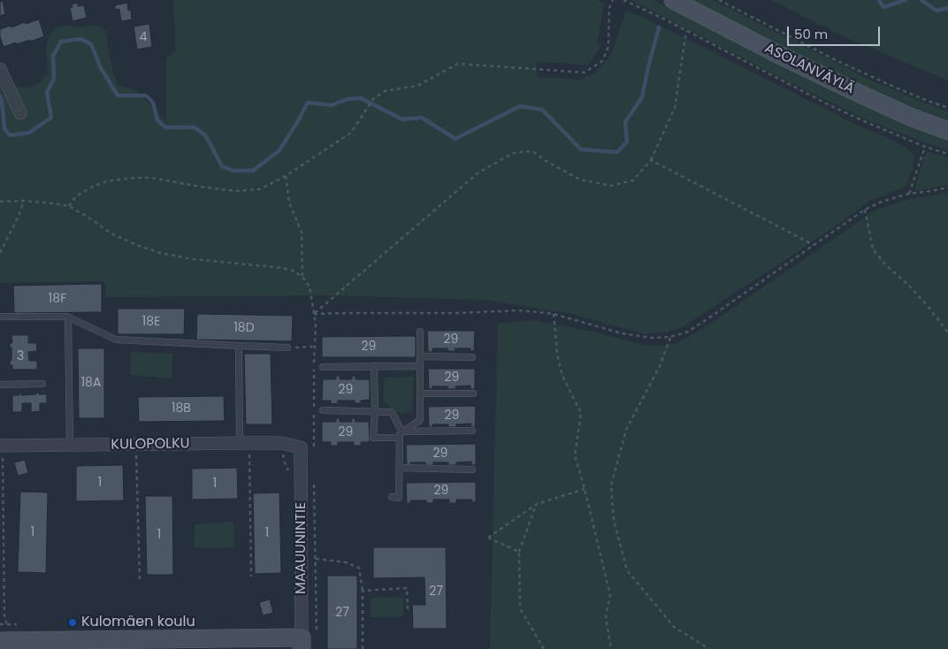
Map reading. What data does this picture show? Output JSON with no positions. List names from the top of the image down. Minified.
{"streets":{"main road":["ASOLANVÄYLÄ"],"street":["KULOPOLKU","MAAUUNINTIE"]},"crossings":[["KULOPOLKU","MAAUUNINTIE"]],"places":["Kulomäen koulu"],"house_numbers":["4","18F","18E","18D","29","29","3","29","18A","29","18B","29","29","29","1","1","29","1","1","1","27","27"],"scale_bar":"50 m"}
